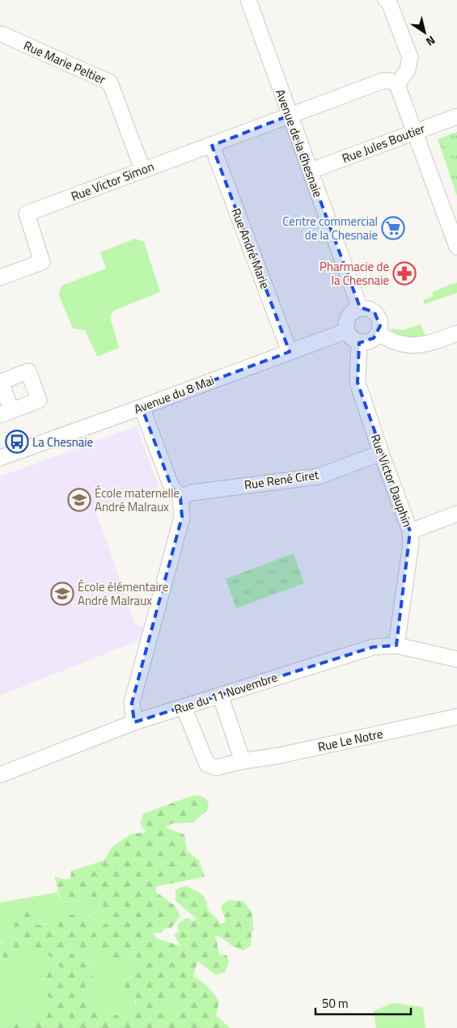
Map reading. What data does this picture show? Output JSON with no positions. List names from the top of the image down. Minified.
{"streets":{"street":["Rue Marie Peltier","Avenue de la Chesnaie","Rue Jules Boutier","Rue Victor Simon","Rue André Marie","Avenue du 8 Mai","Rue René Ciret","Rue Victor Dauphin","Rue du 11 Novembre","Rue Le Notre"]},"crossings":[["Rue Marie Peltier","Rue Victor Simon"],["Avenue de la Chesnaie","Rue Jules Boutier"],["Avenue de la Chesnaie","Rue Victor Simon"],["Avenue de la Chesnaie","Avenue du 8 Mai"],["Avenue de la Chesnaie","Rue Victor Dauphin"],["Rue Victor Simon","Rue André Marie"],["Rue André Marie","Avenue du 8 Mai"],["Avenue du 8 Mai","Rue Victor Dauphin"],["Rue René Ciret","Rue Victor Dauphin"],["Rue Victor Dauphin","Rue du 11 Novembre"],["Rue du 11 Novembre","Rue Le Notre"]],"places":{"supermarket":["Centre commercial de la Chesnaie"],"pharmacy":["Pharmacie de la Chesnaie"],"bus stop":["La Chesnaie"],"school or university":["École maternelle André Malraux","École élémentaire André Malraux"]},"scale_bar":"50 m","north":"bottom right"}
